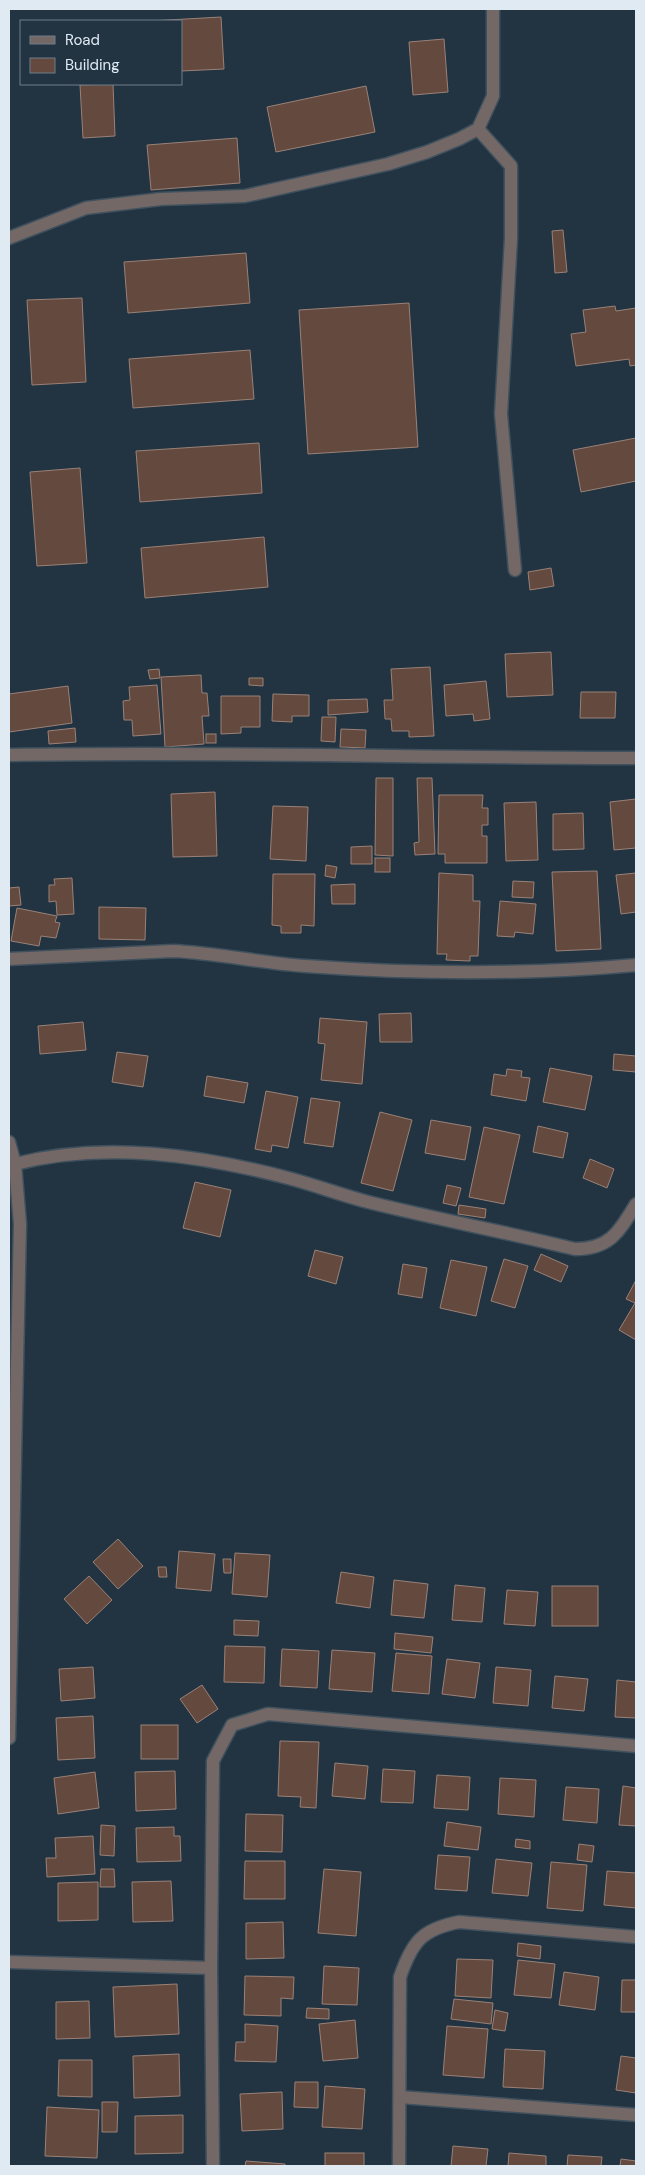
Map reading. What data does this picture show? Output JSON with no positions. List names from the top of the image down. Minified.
{"legend":["Road","Building"]}
